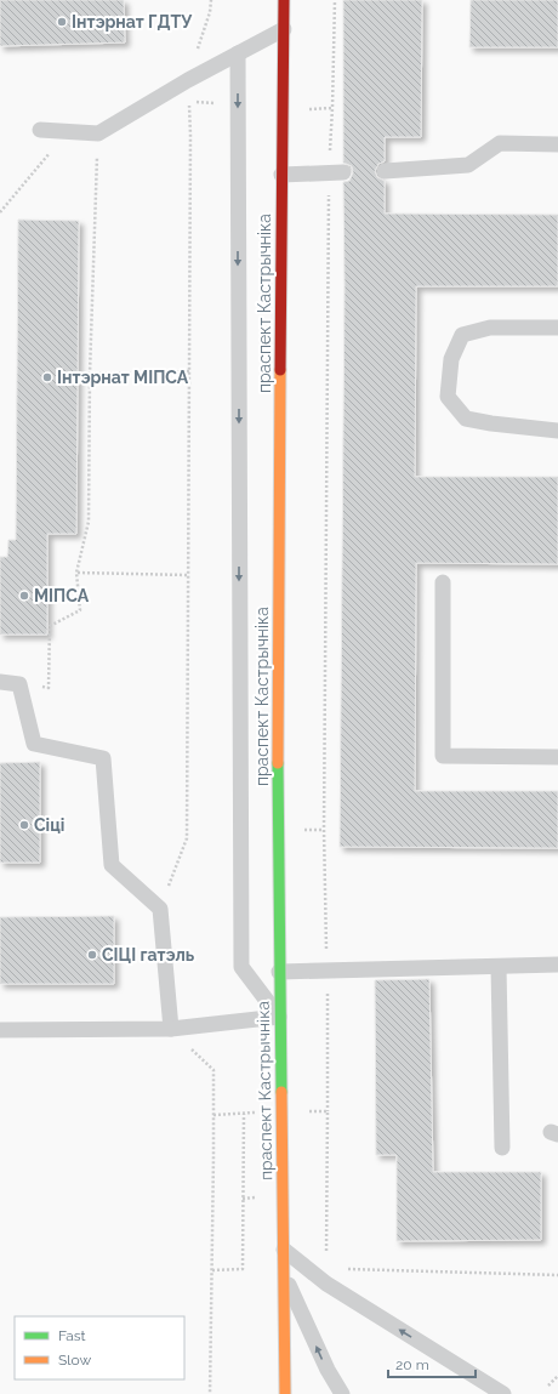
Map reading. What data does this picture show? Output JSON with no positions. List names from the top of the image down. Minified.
{"streets":{"main road":["праспект Кастрычніка"]},"places":["Інтэрнат ГДТУ","Інтэрнат МІПСА","МІПСА","Сіці","СІЦІ гатэль"],"legend":["Fast","Slow"],"scale_bar":"20 m"}
